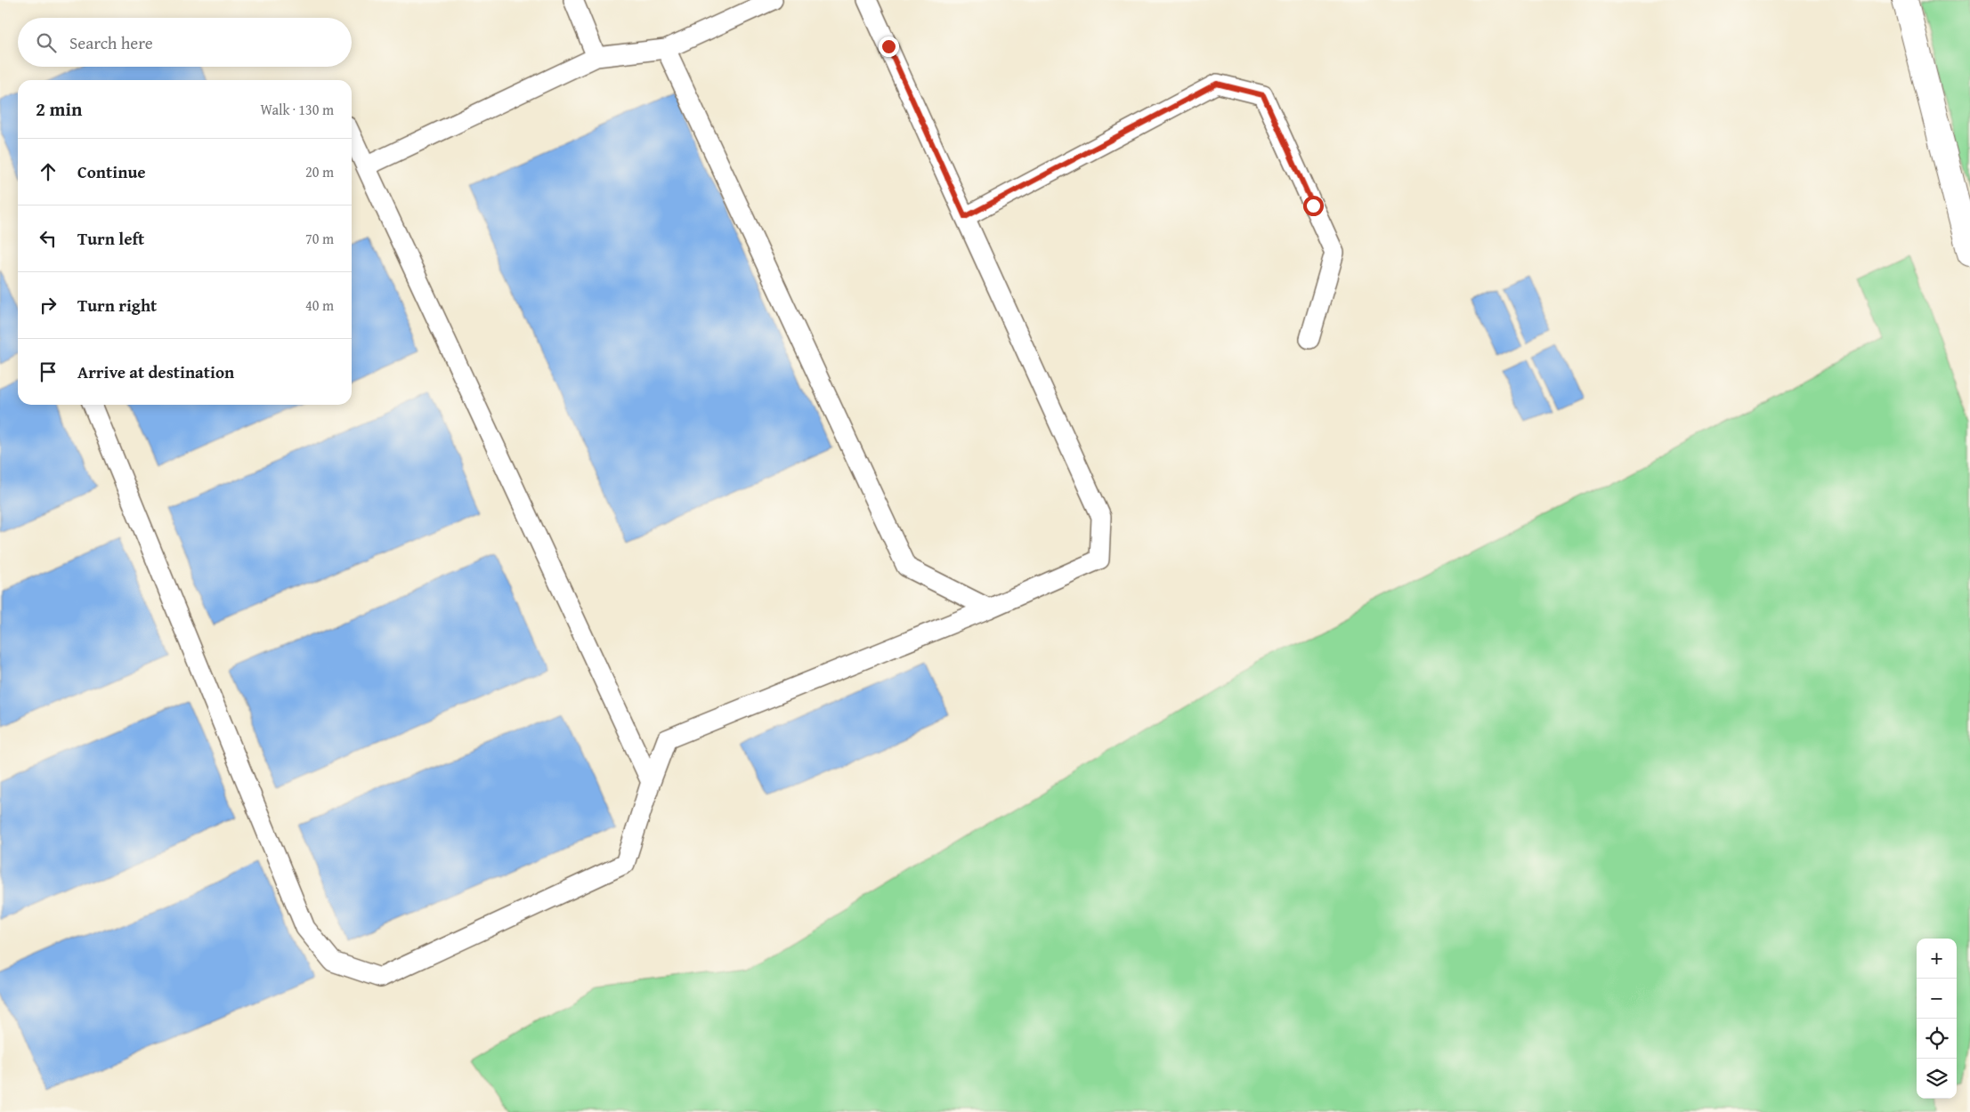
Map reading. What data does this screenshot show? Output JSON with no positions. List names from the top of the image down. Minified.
{"page":{"search":"Search here","heading":["2 min","Walk · 130 m"],"list":[["Continue","20 m"],["Turn left","70 m"],["Turn right","40 m"],"Arrive at destination"],"map_buttons":["+","−"]}}
